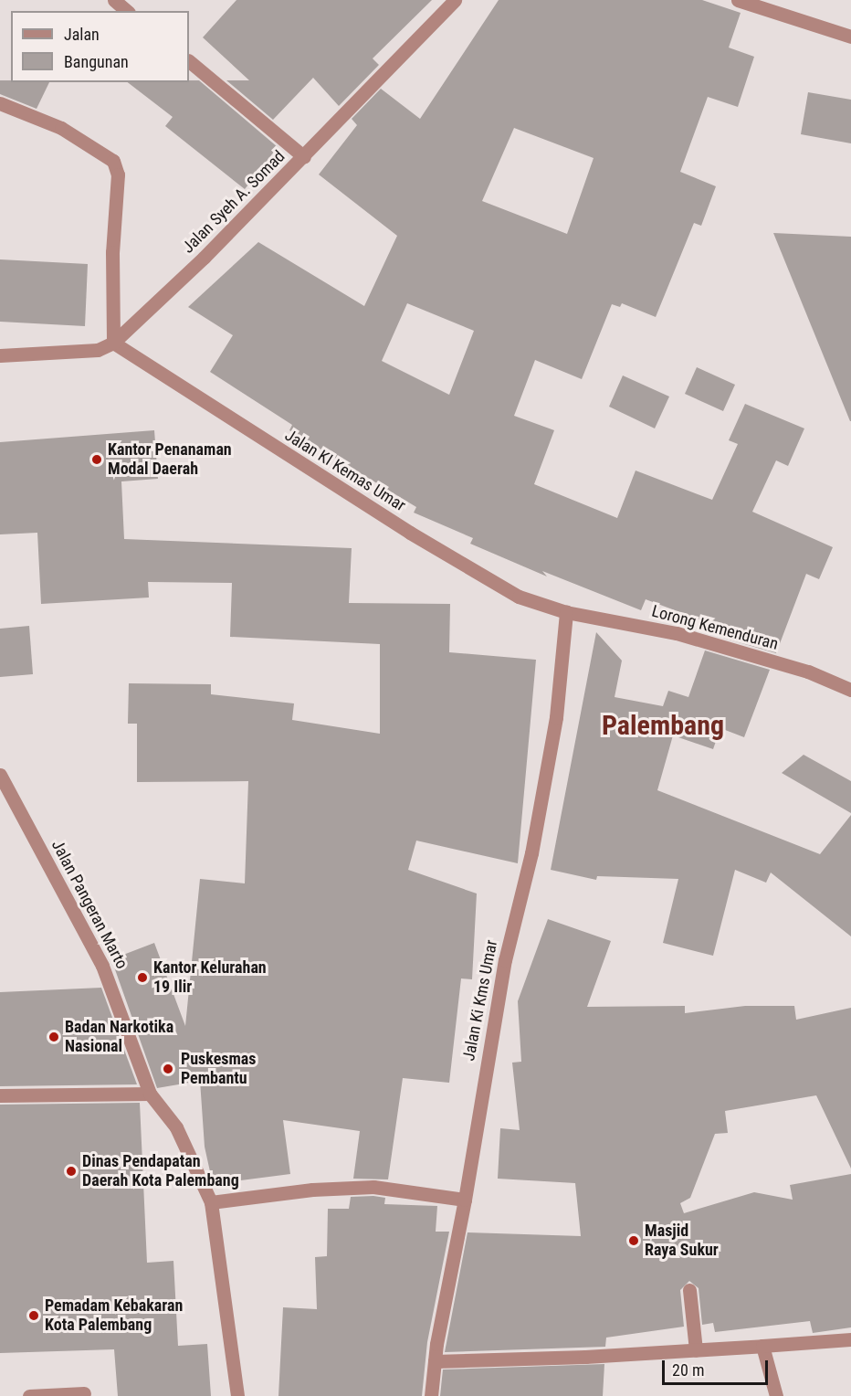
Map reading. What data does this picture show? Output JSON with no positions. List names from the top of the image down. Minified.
{"streets":{"street":["Jalan Syeh A. Somad","Jalan KI Kemas Umar","Lorong Kemenduran","Jalan Pangeran Marto","Jalan Ki Kms Umar"]},"crossings":[["Jalan Syeh A. Somad","Jalan KI Kemas Umar"],["Jalan KI Kemas Umar","Lorong Kemenduran"],["Jalan KI Kemas Umar","Jalan Ki Kms Umar"],["Lorong Kemenduran","Jalan Ki Kms Umar"]],"districts":["Palembang"],"places":["Kantor Penanaman Modal Daerah","Kantor Kelurahan 19 Ilir","Badan Narkotika Nasional","Puskesmas Pembantu","Dinas Pendapatan Daerah Kota Palembang","Masjid Raya Sukur","Pemadam Kebakaran Kota Palembang"],"legend":["Jalan","Bangunan"],"scale_bar":"20 m"}
